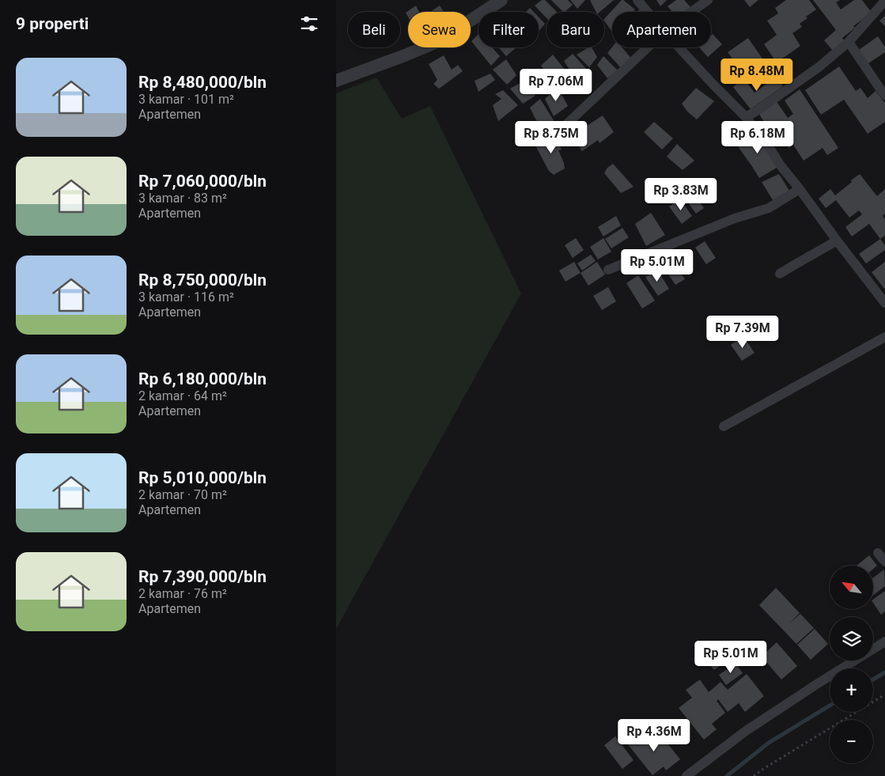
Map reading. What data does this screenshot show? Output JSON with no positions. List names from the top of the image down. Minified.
{"north":"top left","page":{"heading":"9 properti","chip":["Beli","Sewa","Filter","Baru","Apartemen"],"list":[{"name":"Rp 8,480,000/bln","note":"3 kamar · 101 m² · Apartemen"},{"name":"Rp 7,060,000/bln","note":"3 kamar · 83 m² · Apartemen"},{"name":"Rp 8,750,000/bln","note":"3 kamar · 116 m² · Apartemen"},{"name":"Rp 6,180,000/bln","note":"2 kamar · 64 m² · Apartemen"},{"name":"Rp 5,010,000/bln","note":"2 kamar · 70 m² · Apartemen"},{"name":"Rp 7,390,000/bln","note":"2 kamar · 76 m² · Apartemen"}],"price":["Rp 8.48M","Rp 7.06M","Rp 8.75M","Rp 6.18M","Rp 3.83M","Rp 5.01M","Rp 7.39M","Rp 5.01M","Rp 4.36M"],"map_buttons":["+","−"]}}
